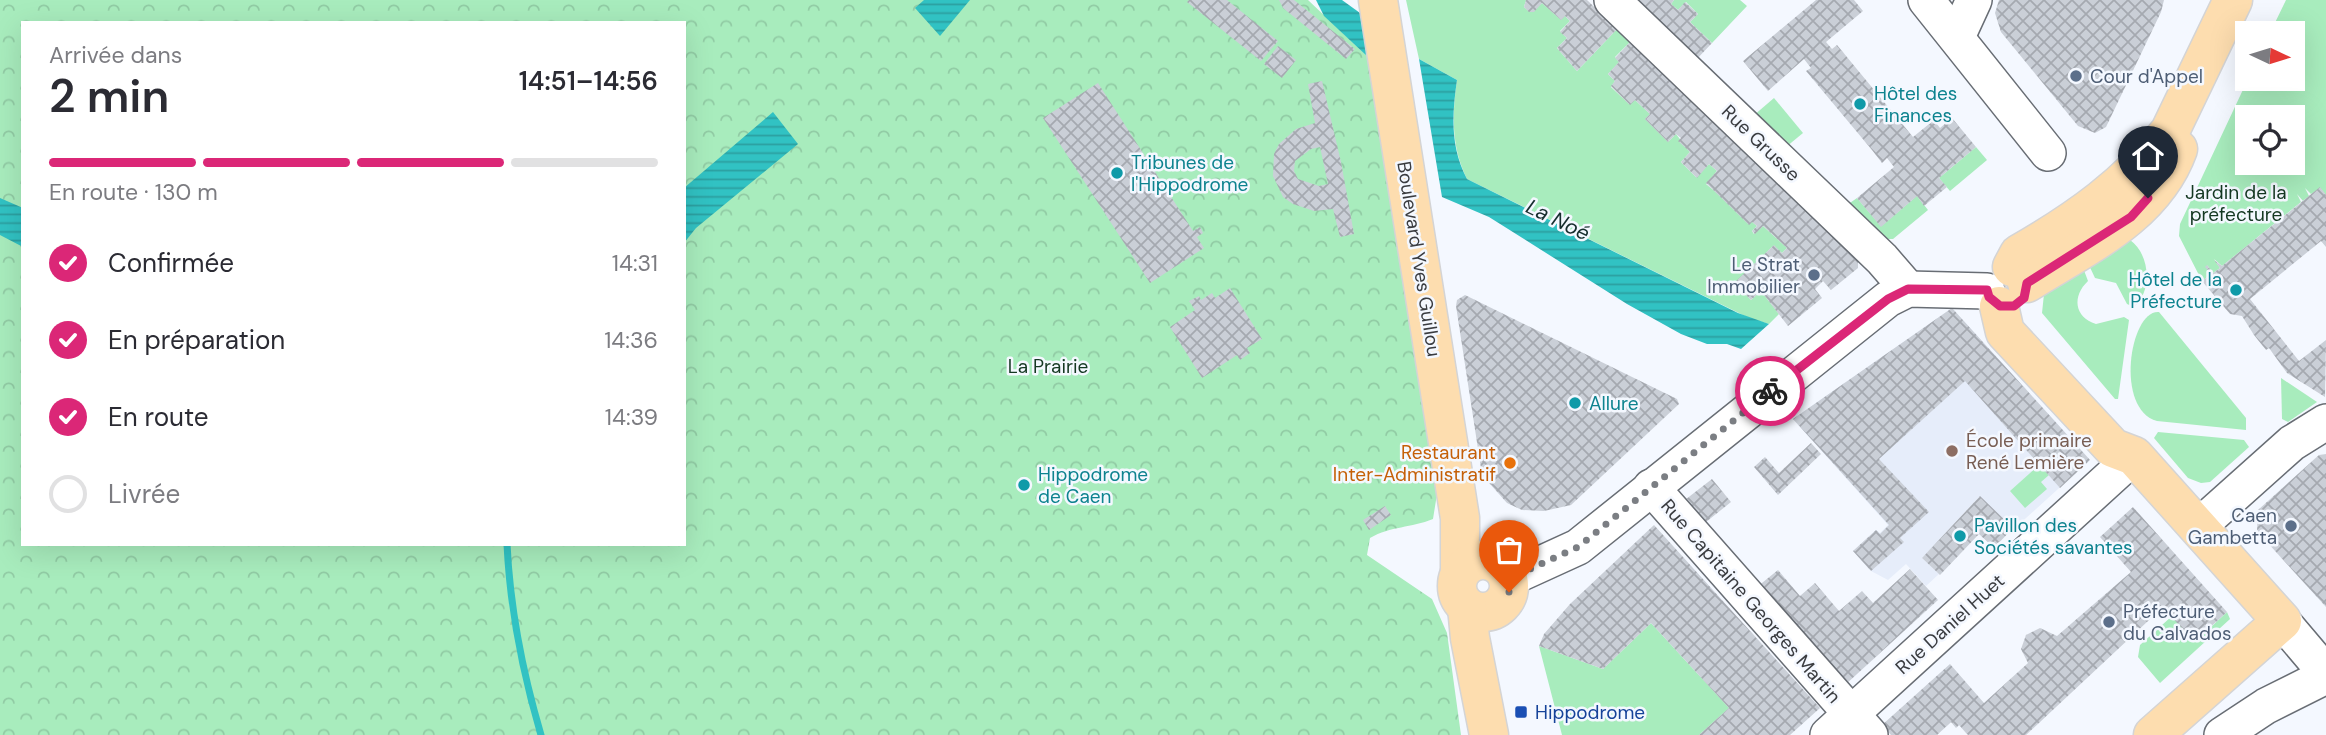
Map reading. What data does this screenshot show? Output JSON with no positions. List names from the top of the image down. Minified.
{"streets":{"main road":["Boulevard Yves Guillou"],"street":["Rue Grusse","Rue Capitaine Georges Martin","Rue Daniel Huet"]},"crossings":[["Rue Capitaine Georges Martin","Rue Daniel Huet"]],"water":["La Noé"],"parks":["Jardin de la préfecture","La Prairie"],"places":{"other":["Cour d'Appel","Hôtel des Finances","Tribunes de l'Hippodrome","Le Strat Immobilier","Hôtel de la Préfecture","Allure","École primaire René Lemière","Restaurant Inter-Administratif","Hippodrome de Caen","Caen Gambetta","Pavillon des Sociétés savantes","Préfecture du Calvados"],"transit":["Hippodrome"]},"north":"right","page":{"heading":["2 min","Arrivée dans","14:51–14:56"],"bar":"En route · 130 m","list":[["Confirmée","14:31"],["En préparation","14:36"],["En route","14:39"],"Livrée"]}}
